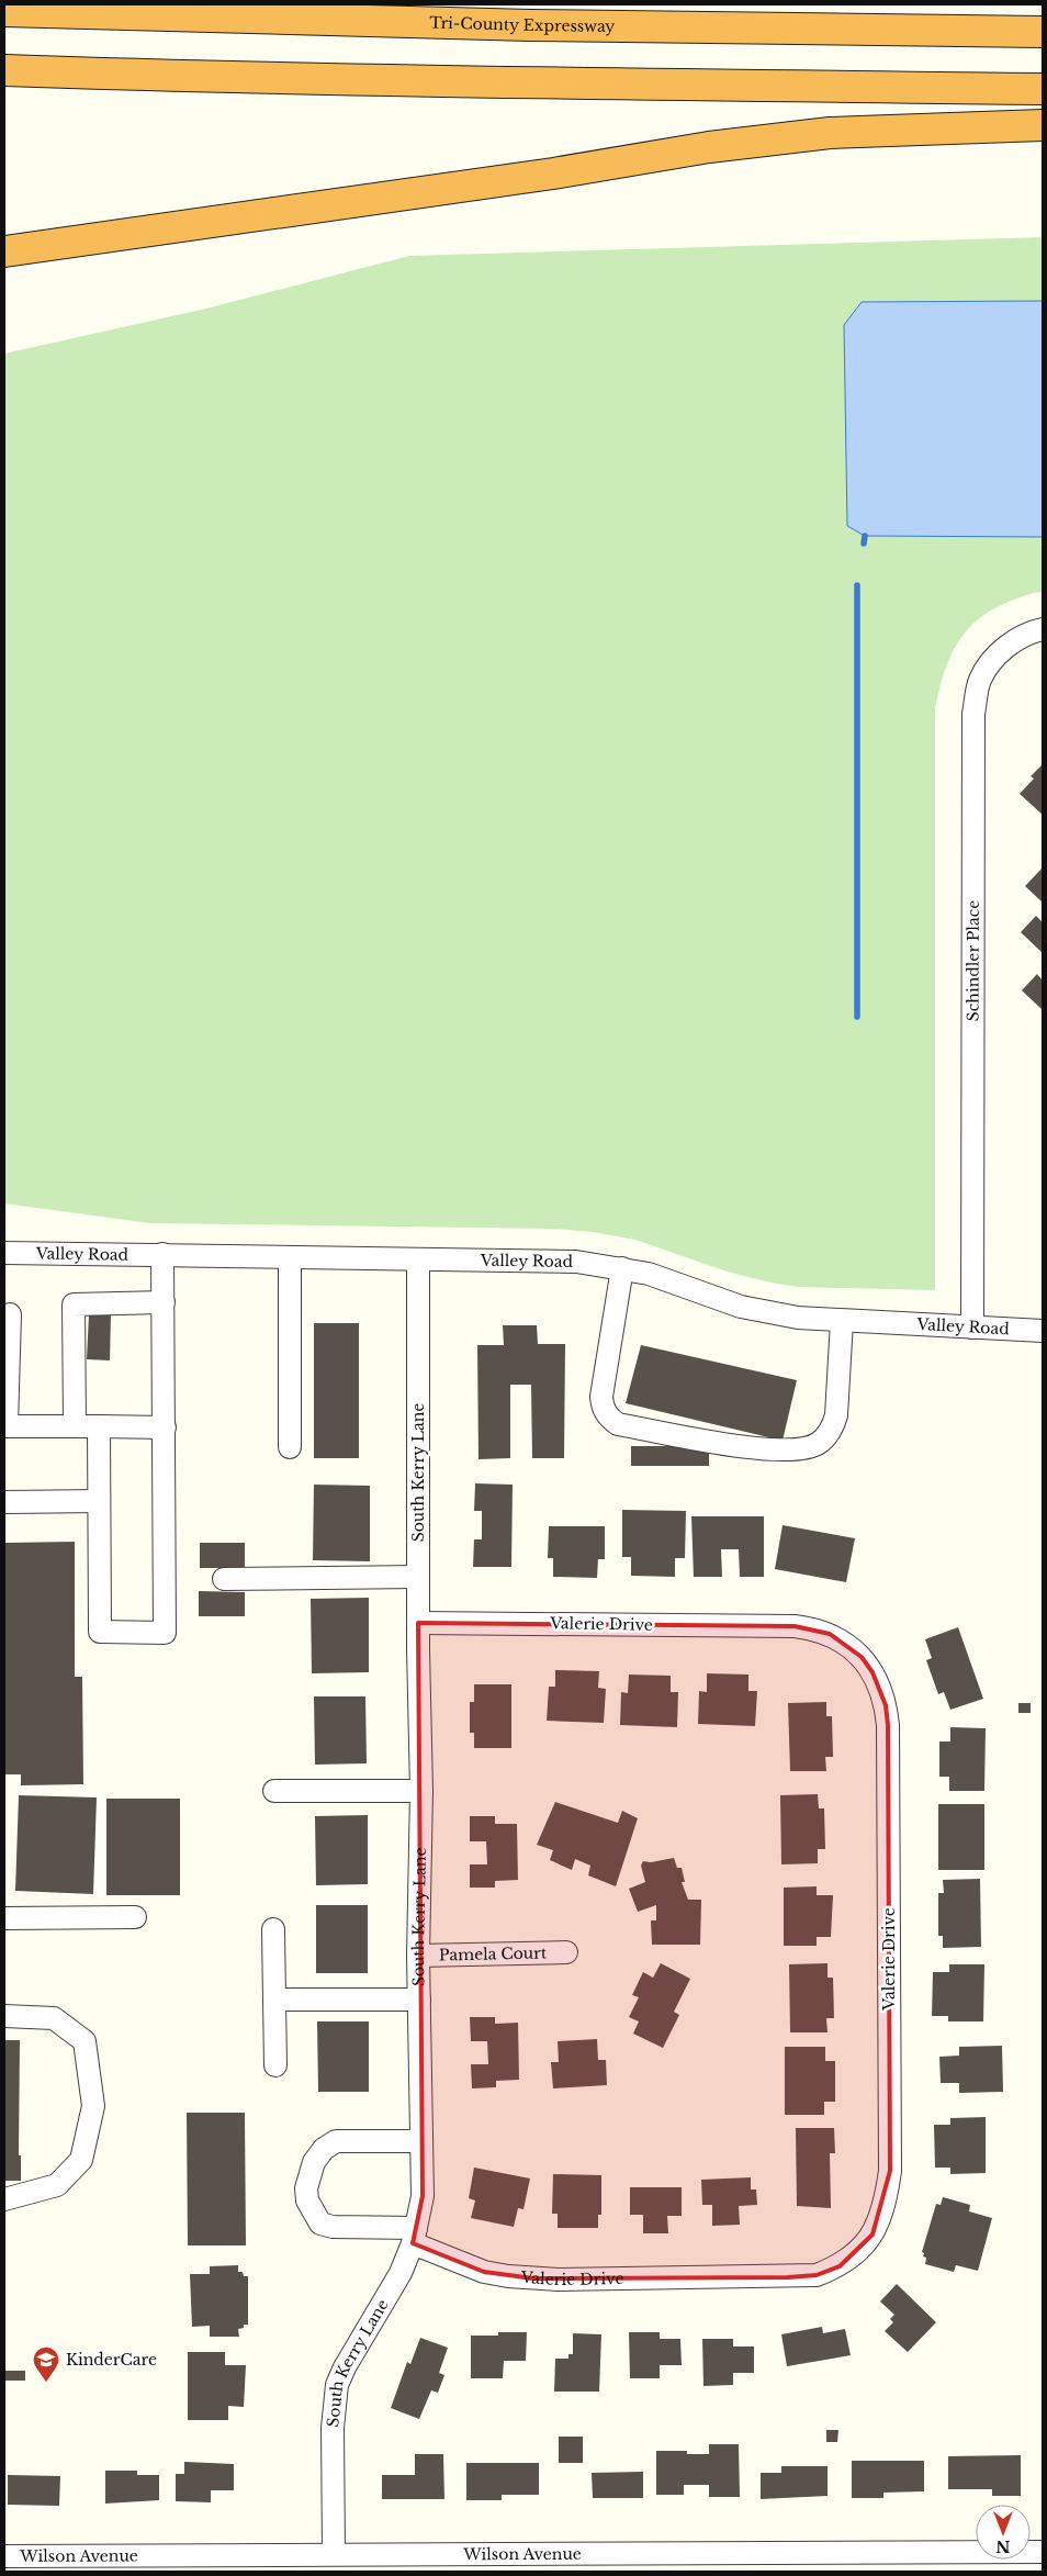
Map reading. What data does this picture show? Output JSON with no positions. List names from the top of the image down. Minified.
{"streets":{"highway":["Tri-County Expressway"],"street":["Schindler Place","Valley Road","South Kerry Lane","Valerie Drive","Pamela Court","Wilson Avenue"]},"crossings":[["Schindler Place","Valley Road"],["Valley Road","South Kerry Lane"],["South Kerry Lane","Valerie Drive"],["South Kerry Lane","Pamela Court"],["South Kerry Lane","Wilson Avenue"]],"places":{"school or university":["KinderCare"]},"north":"bottom"}
